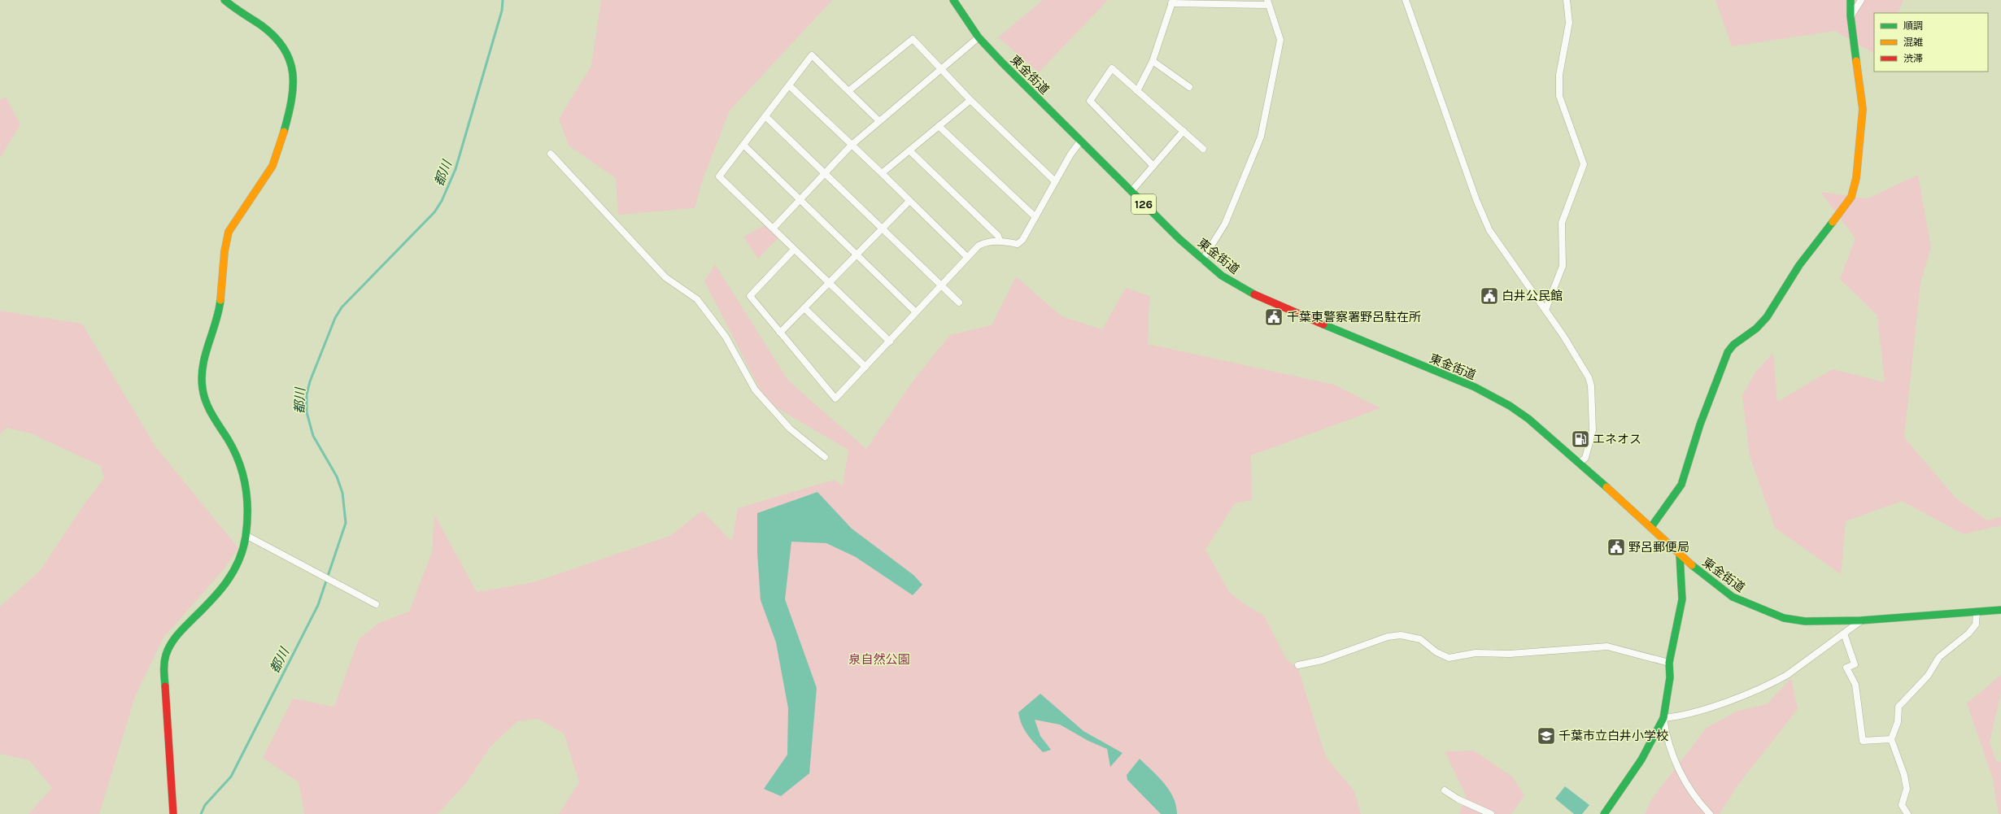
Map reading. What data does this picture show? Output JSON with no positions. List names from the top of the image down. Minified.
{"streets":{"main road":["東金街道","126"]},"water":["都川"],"parks":["泉自然公園"],"places":{"public building":["白井公民館","千葉東警察署野呂駐在所","野呂郵便局"],"fuel station":["エネオス"],"school or university":["千葉市立白井小学校"]},"legend":["順調","混雑","渋滞"]}
